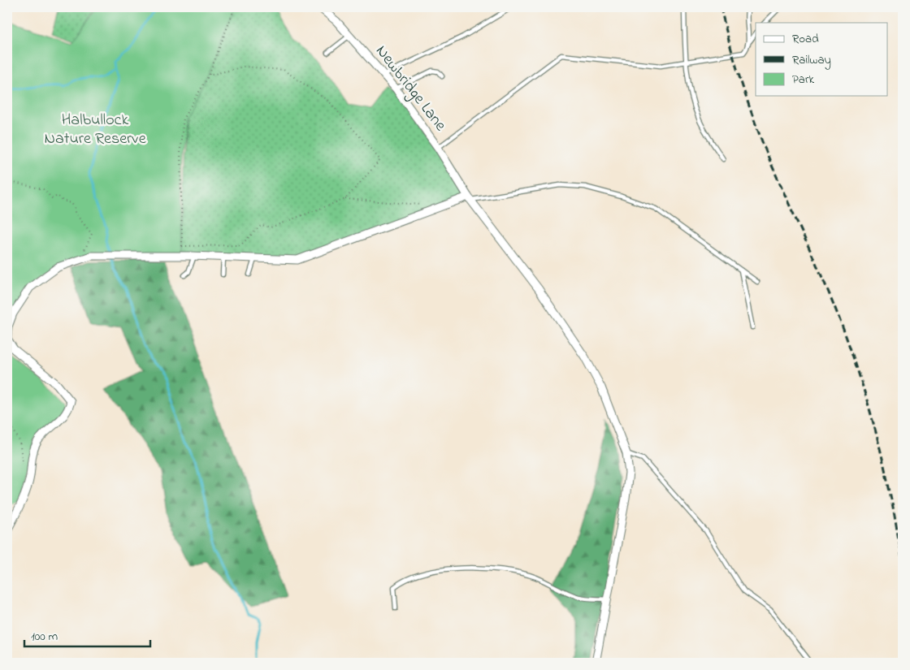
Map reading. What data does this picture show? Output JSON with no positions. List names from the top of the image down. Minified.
{"streets":{"street":["Newbridge Lane"]},"parks":["Halbullock Nature Reserve"],"legend":["Road","Railway","Park"],"scale_bar":"100 m"}
